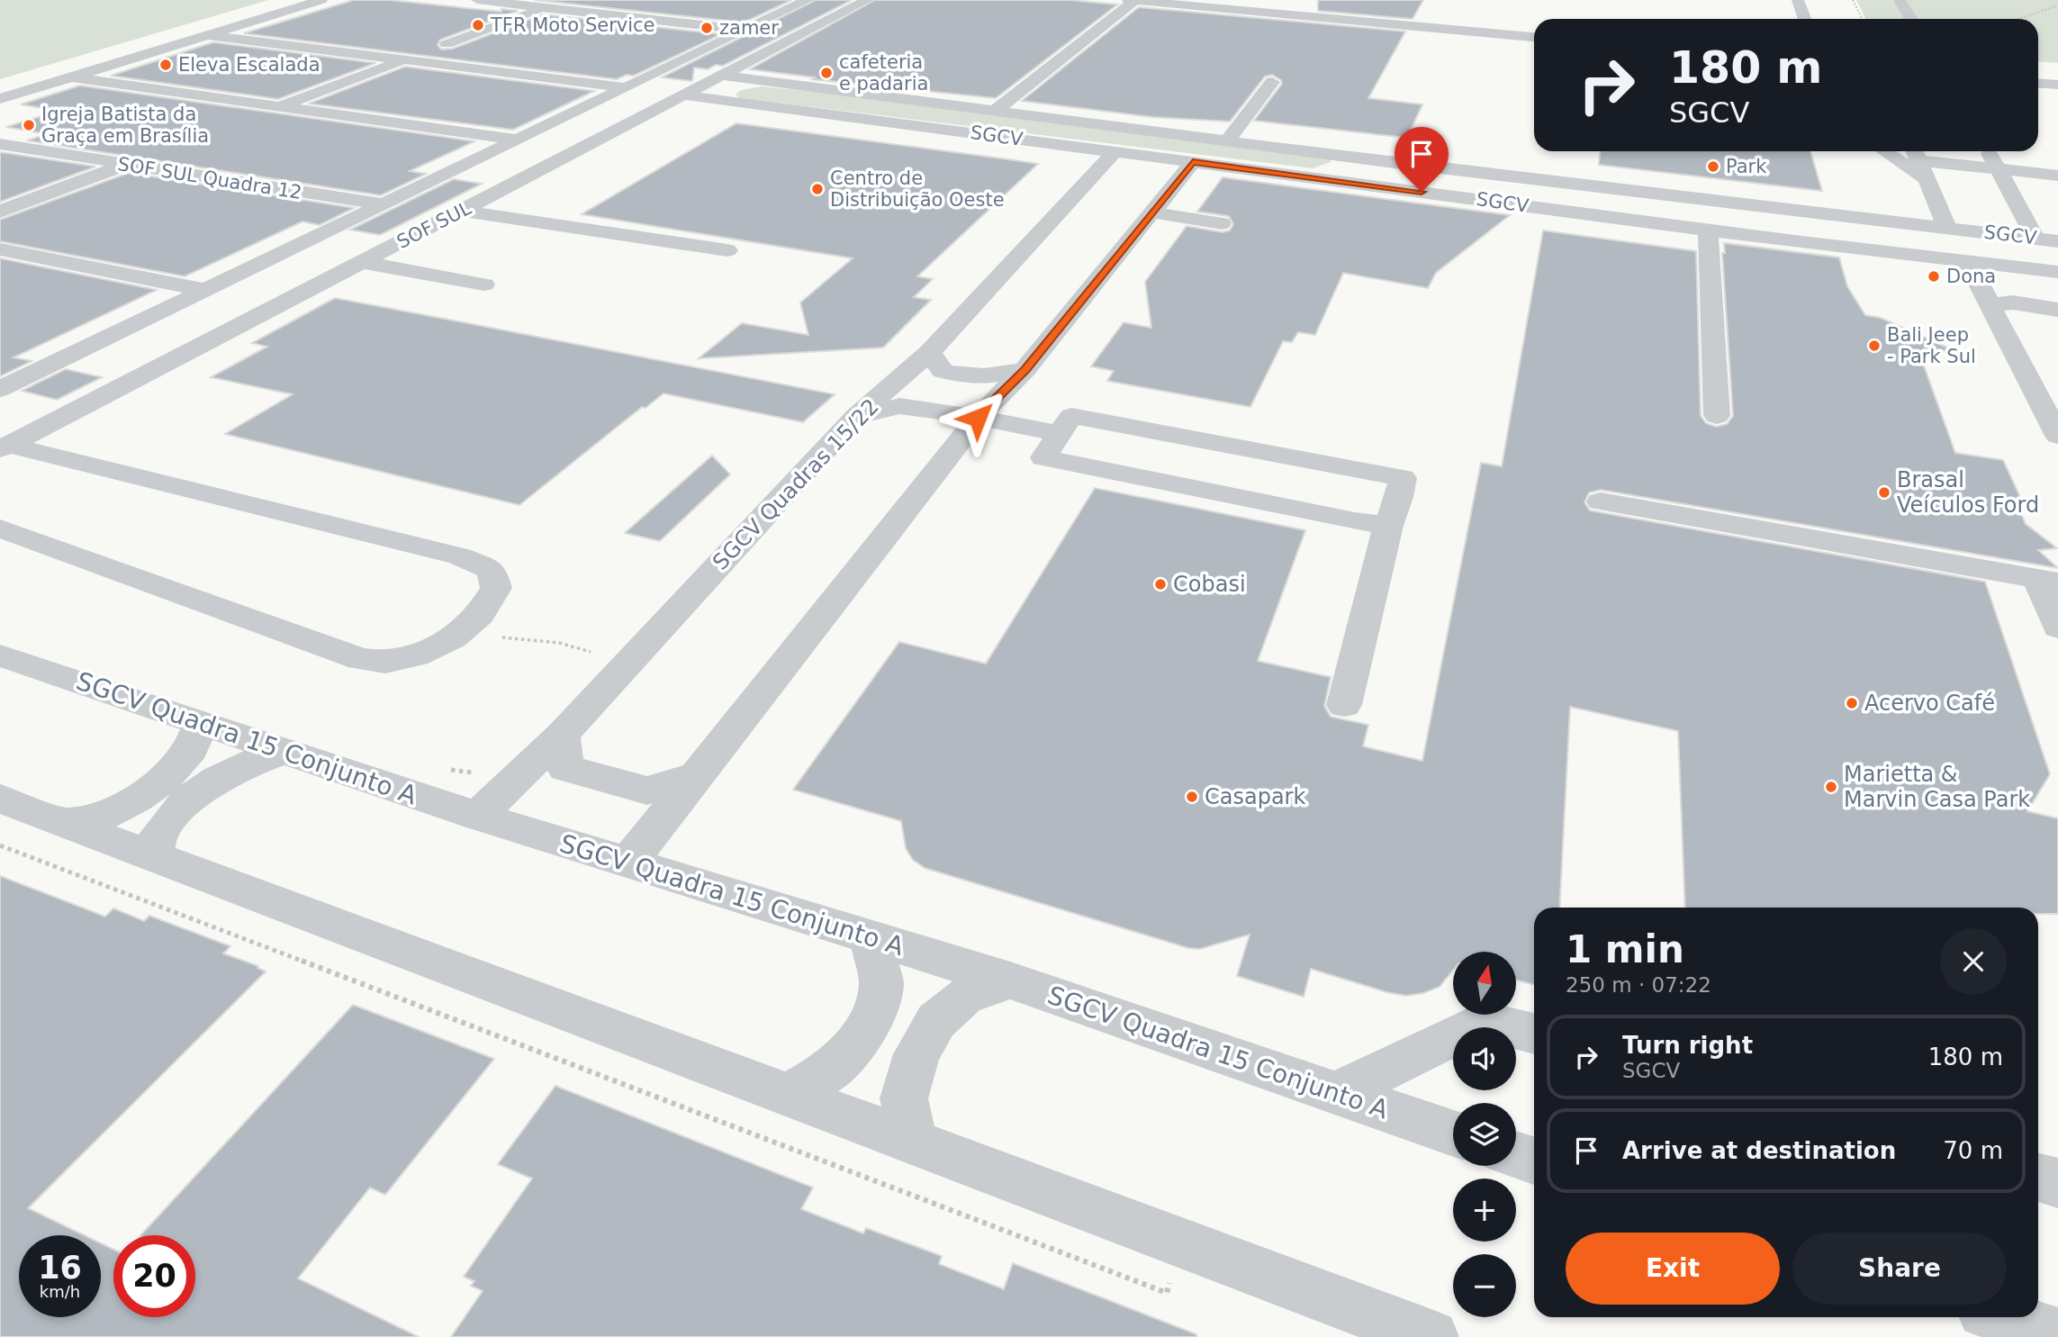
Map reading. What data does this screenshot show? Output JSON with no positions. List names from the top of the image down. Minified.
{"streets":{"street":["SGCV","SOF SUL Quadra 12","SOF SUL","SGCV Quadras 15/22","SGCV Quadra 15 Conjunto A"]},"crossings":[["SGCV","SOF SUL"],["SGCV","SGCV Quadras 15/22"],["SOF SUL Quadra 12","SOF SUL"],["SGCV Quadras 15/22","SGCV Quadra 15 Conjunto A"]],"places":["TFR Moto Service","zamer","Eleva Escalada","cafeteria e padaria","Igreja Batista da Graça em Brasília","Park","Centro de Distribuição Oeste","Dona","Bali Jeep - Park Sul","Brasal Veículos Ford","Cobasi","Acervo Café","Marietta & Marvin Casa Park","Casapark"],"north":"top","page":{"turn":["180 m","SGCV"],"heading":["1 min","250 m · 07:22"],"map_buttons":["+","−"],"list":[{"name":"Turn right","note":"SGCV","value":"180 m"},{"name":"Arrive at destination","value":"70 m"}],"buttons":["Exit","Share"],"speed":"16 km/h","limit":"20"}}
